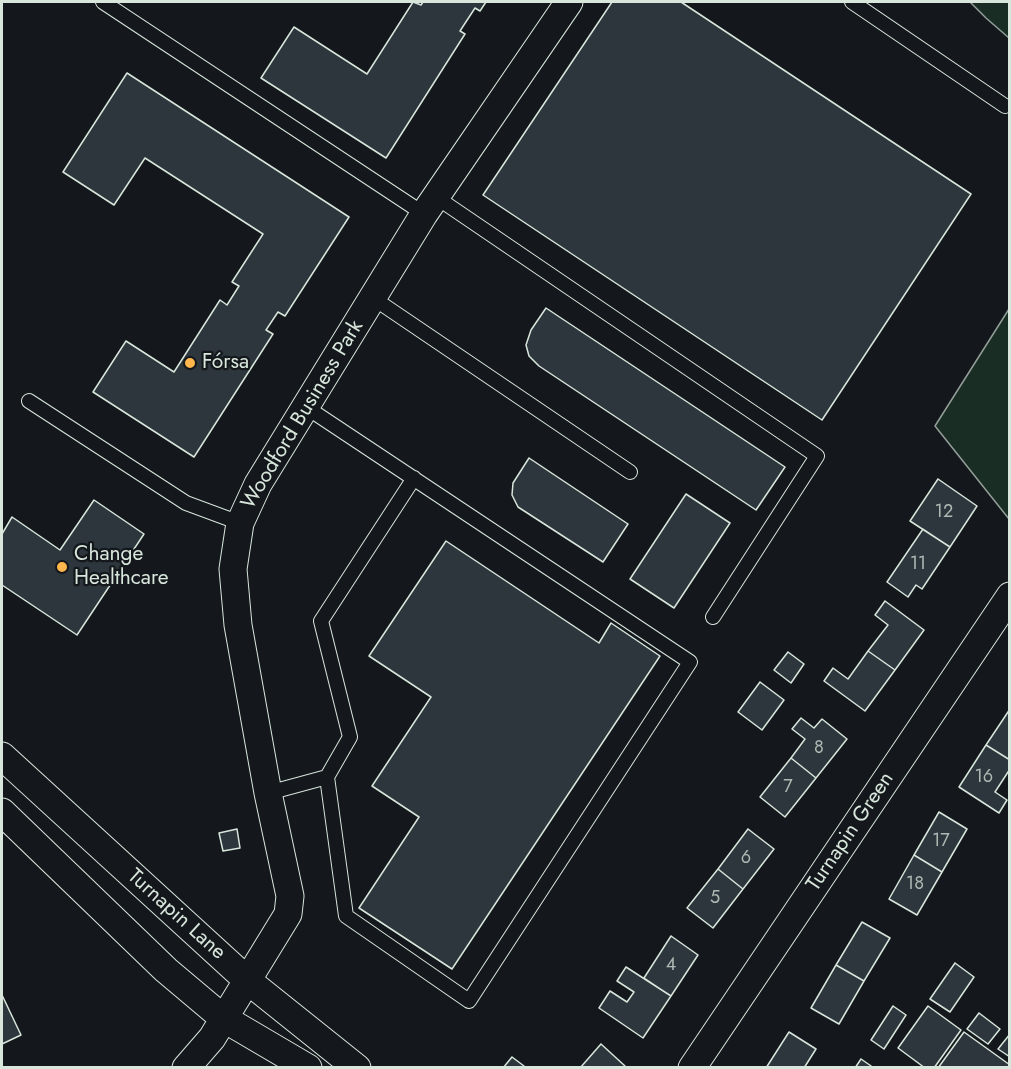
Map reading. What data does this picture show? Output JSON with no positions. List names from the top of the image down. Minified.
{"streets":{"street":["Woodford Business Park","Turnapin Green","Turnapin Lane"]},"crossings":[["Woodford Business Park","Turnapin Lane"]],"places":["Fórsa","Change Healthcare"],"house_numbers":["12","11","8","16","7","17","6","18","5","4"]}
